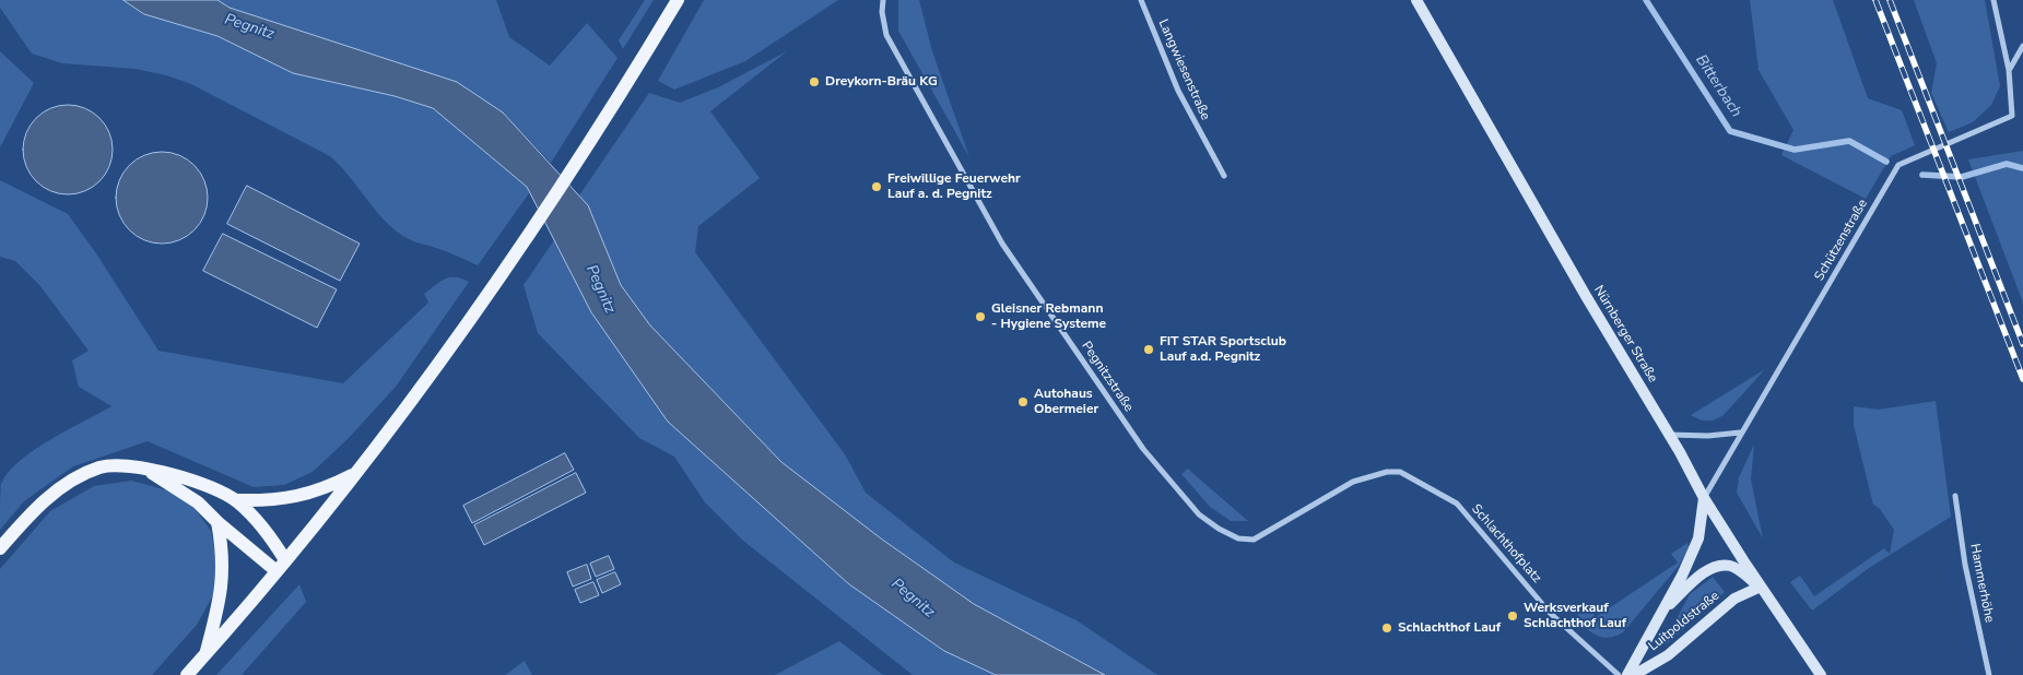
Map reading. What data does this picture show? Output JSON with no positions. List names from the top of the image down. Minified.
{"streets":{"main road":["Nürnberger Straße","Luitpoldstraße"],"street":["Langwiesenstraße","Schützenstraße","Pegnitzstraße","Schlachthofplatz","Hammerhöhe"]},"crossings":[["Schützenstraße","Nürnberger Straße"],["Schützenstraße","Luitpoldstraße"],["Nürnberger Straße","Luitpoldstraße"],["Pegnitzstraße","Schlachthofplatz"]],"water":["Pegnitz","Bitterbach"],"places":["Dreykorn-Bräu KG","Freiwillige Feuerwehr Lauf a. d. Pegnitz","Gleisner Rebmann - Hygiene Systeme","FIT STAR Sportsclub Lauf a.d. Pegnitz","Autohaus Obermeier","Werksverkauf Schlachthof Lauf","Schlachthof Lauf"]}
